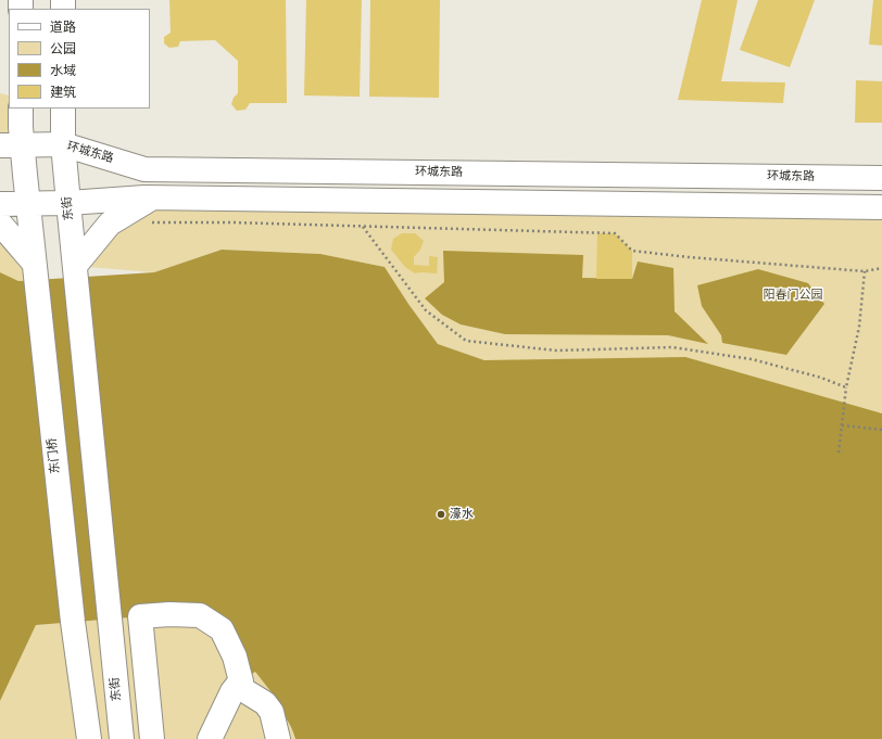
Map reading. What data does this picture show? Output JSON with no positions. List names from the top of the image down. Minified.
{"streets":{"main road":["环城东路","东街","东门桥"]},"crossings":[["环城东路","东街"]],"parks":["阳春门公园"],"places":["濠水"],"legend":["道路","公园","水域","建筑"]}
